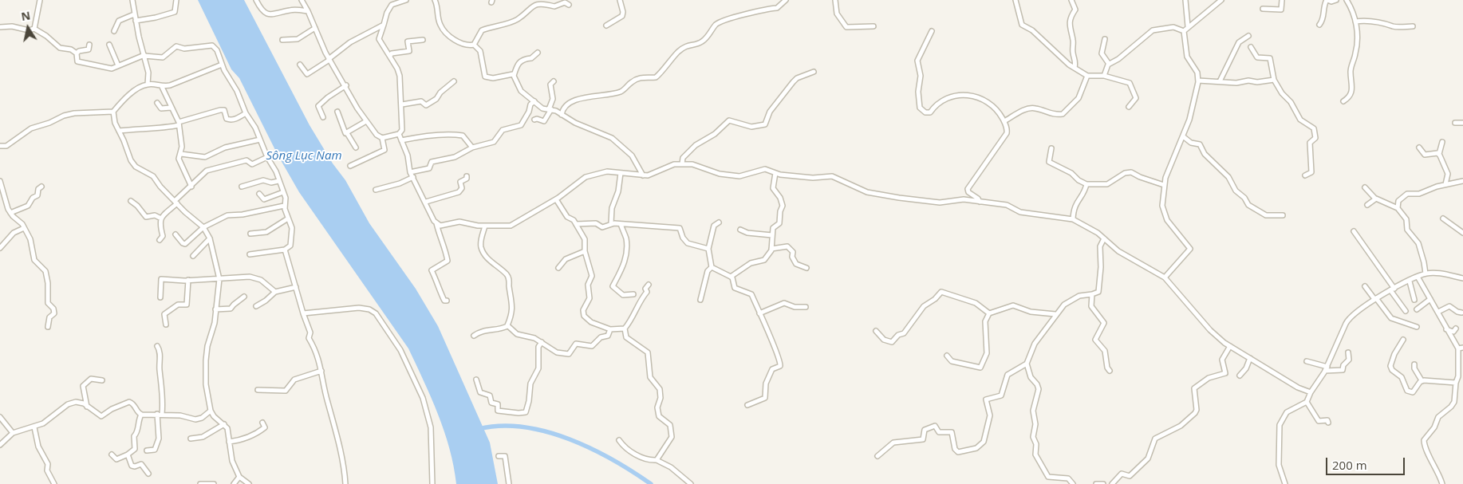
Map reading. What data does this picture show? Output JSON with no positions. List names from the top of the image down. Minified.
{"water":["Sông Lục Nam"],"scale_bar":"200 m","north":"top"}
